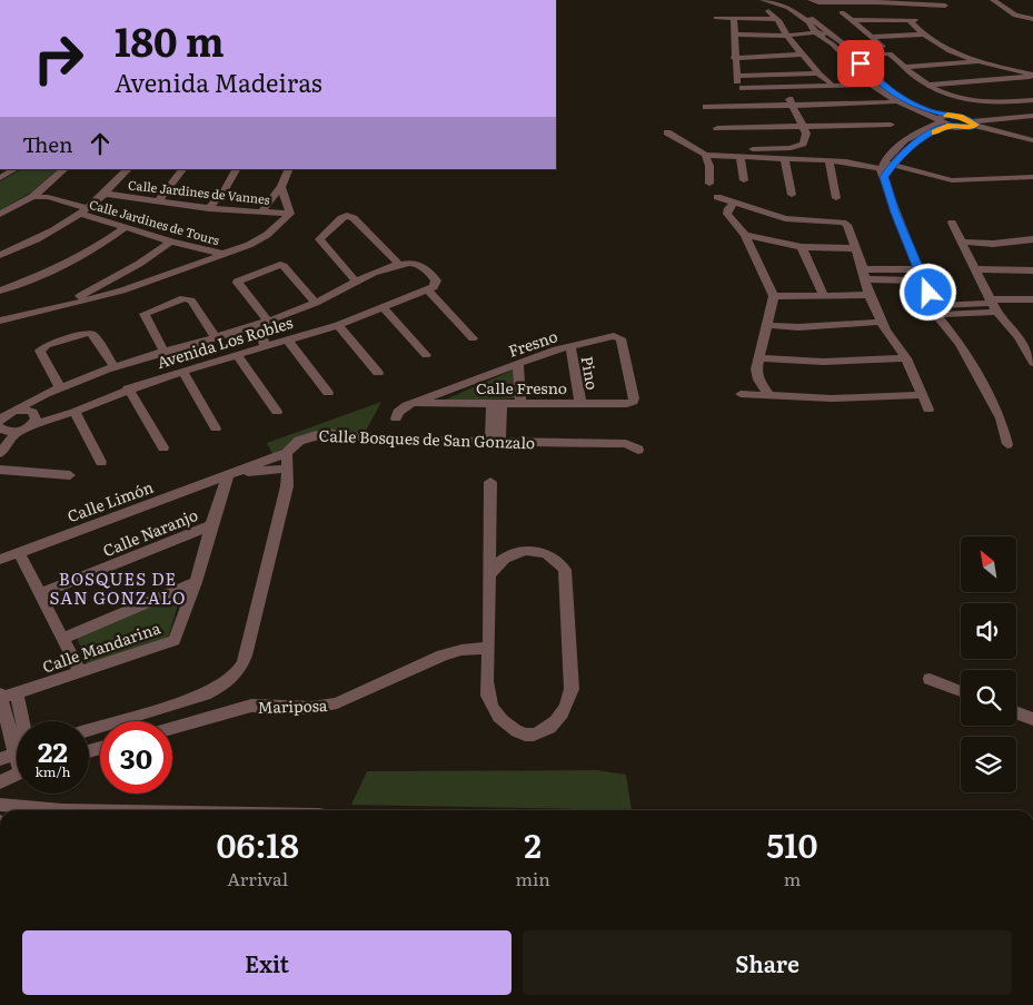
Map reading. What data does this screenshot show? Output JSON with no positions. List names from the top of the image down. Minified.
{"streets":{"street":["Calle Jardines de Vannes","Calle Jardines de Tours","Avenida Los Robles","Fresno","Pino","Calle Fresno","Calle Bosques de San Gonzalo","Calle Limón","Calle Naranjo","Calle Mandarina","Mariposa"]},"crossings":[["Fresno","Pino"],["Fresno","Calle Fresno"],["Pino","Calle Fresno"],["Calle Bosques de San Gonzalo","Calle Limón"],["Calle Limón","Calle Mandarina"],["Calle Naranjo","Calle Mandarina"]],"districts":["BOSQUES DE SAN GONZALO"],"north":"top left","page":{"turn":["180 m","Avenida Madeiras"],"then":"Then","speed":"22 km/h","limit":"30","eta":["06:18","Arrival","2","min","510","m"],"buttons":["Exit","Share"]}}
